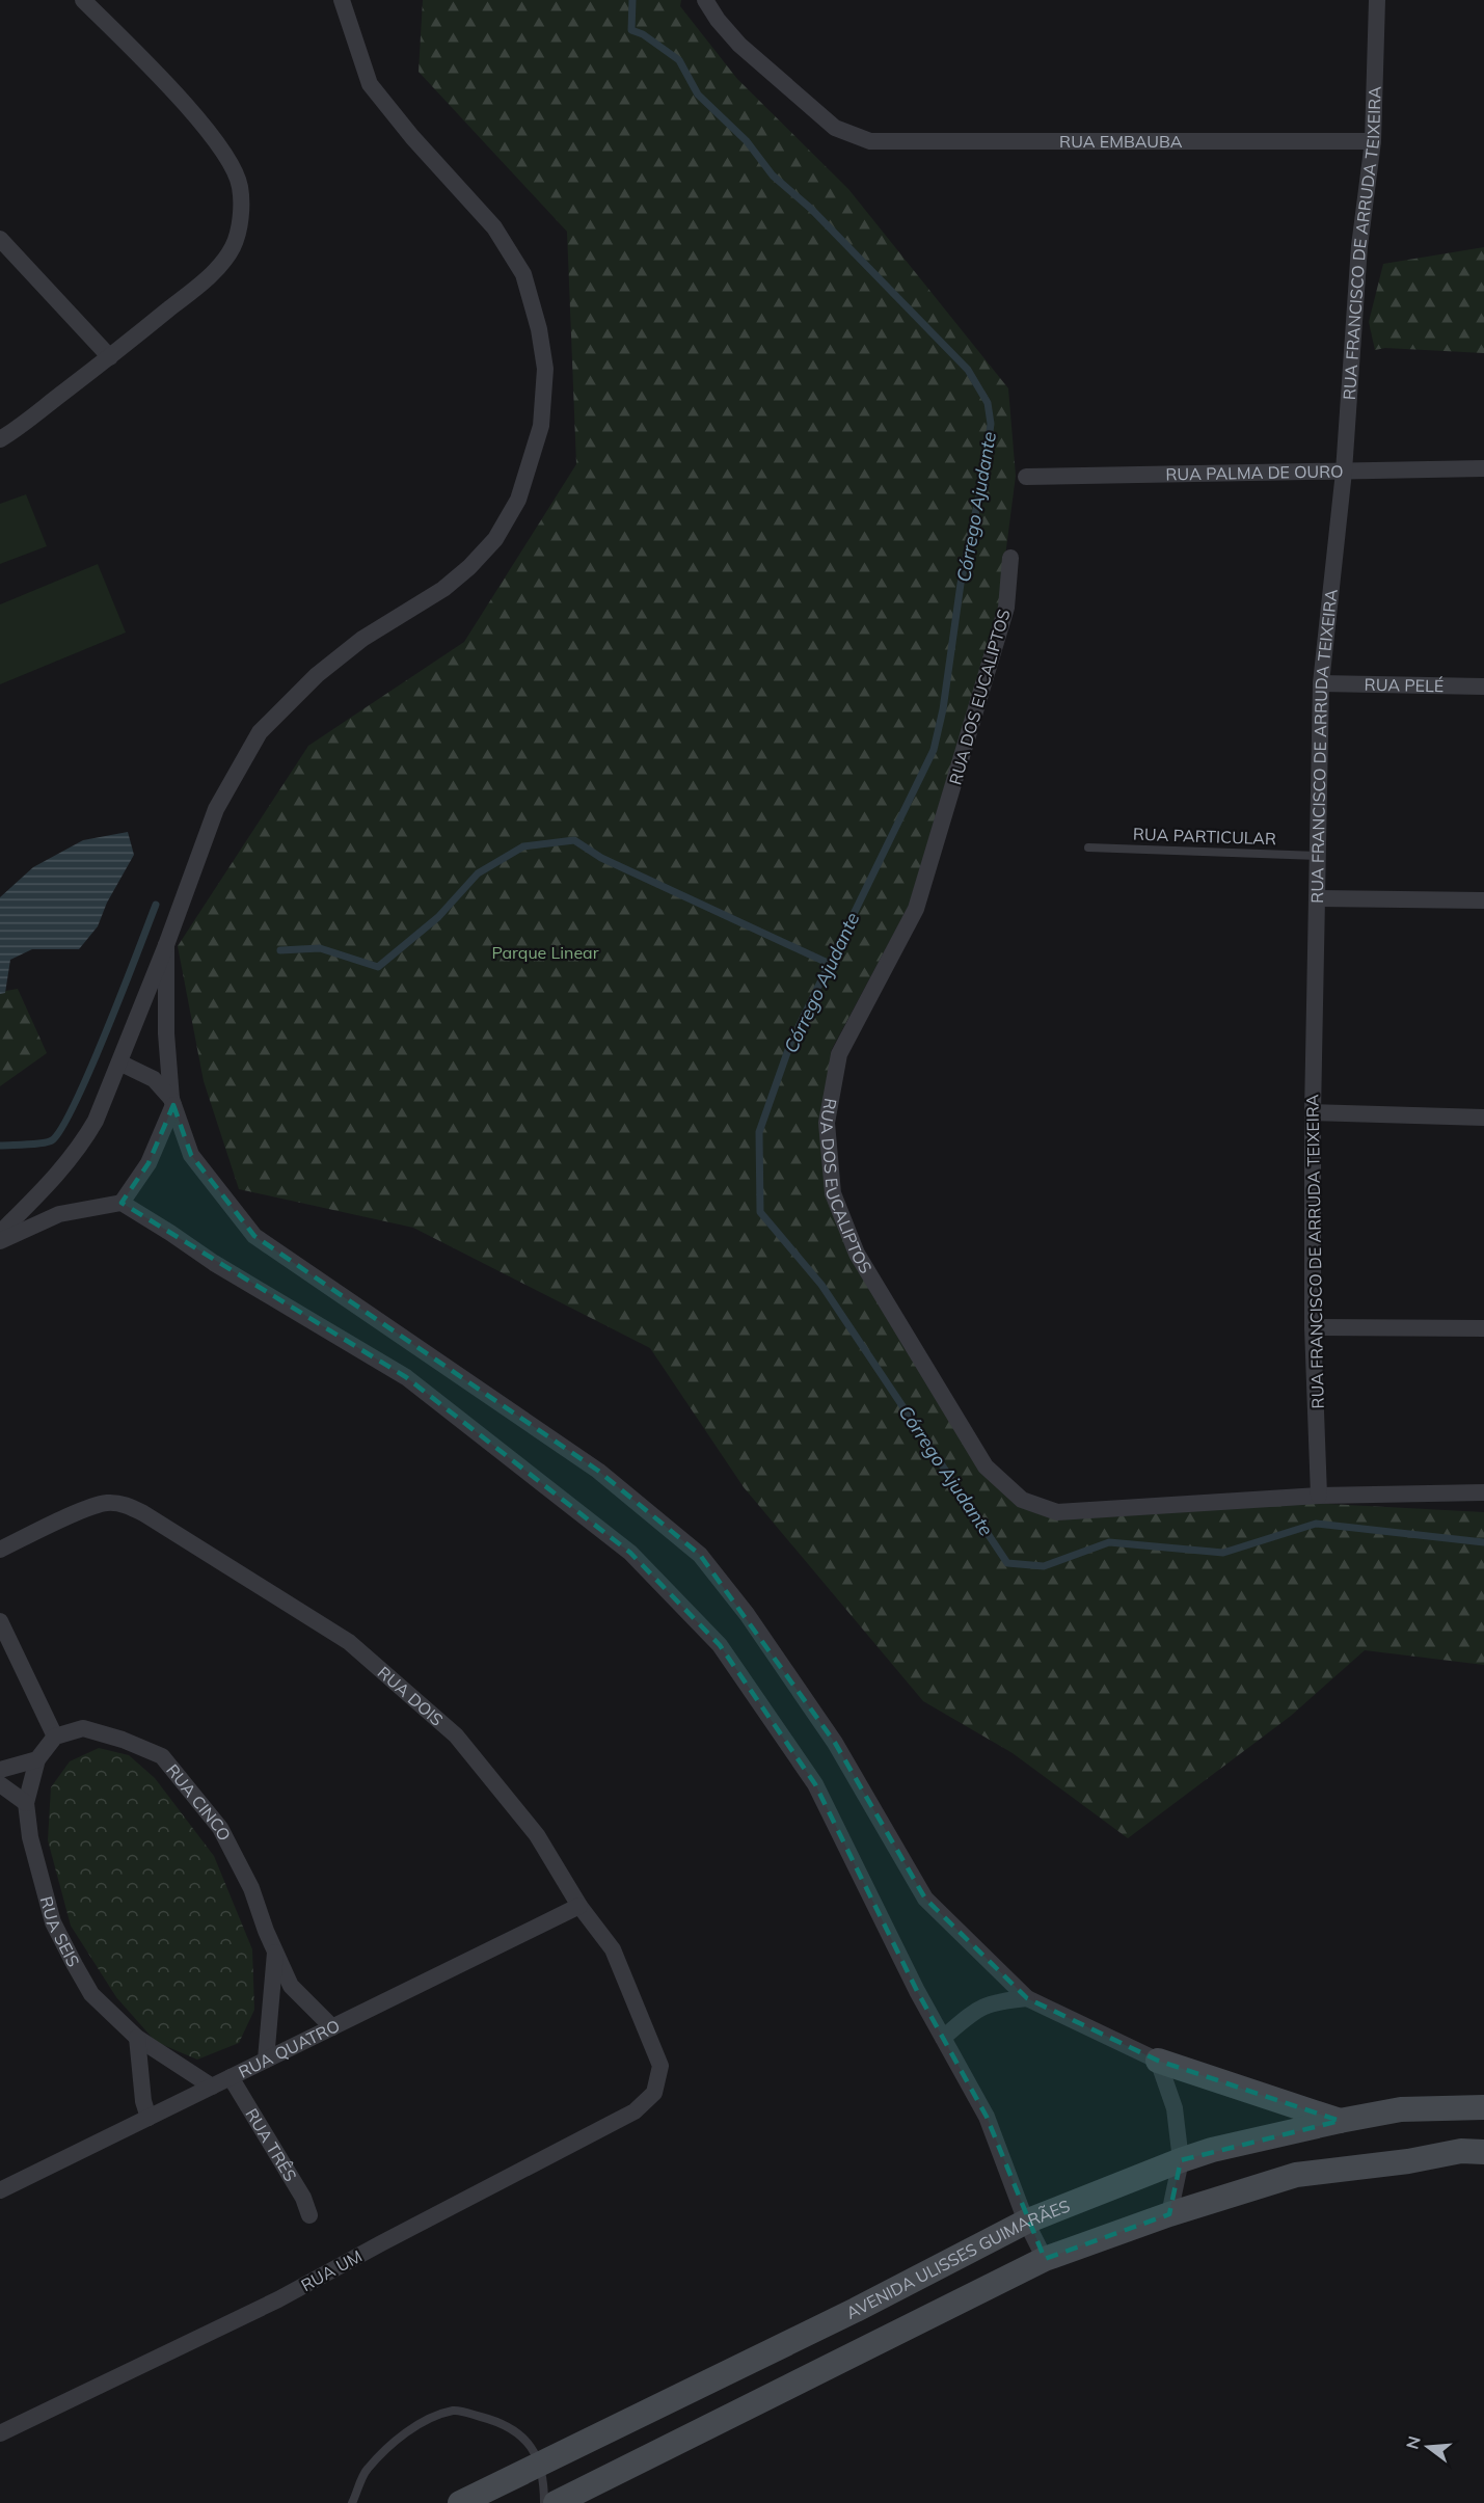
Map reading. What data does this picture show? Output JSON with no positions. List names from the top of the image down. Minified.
{"streets":{"street":["RUA EMBAUBA","RUA FRANCISCO DE ARRUDA TEIXEIRA","RUA PALMA DE OURO","RUA PELÉ","RUA DOS EUCALIPTOS","RUA DOIS","RUA CINCO","RUA SEIS","RUA QUATRO","RUA TRÊS","AVENIDA ULISSES GUIMARÃES","RUA UM"],"lane":["RUA PARTICULAR"]},"crossings":[["RUA EMBAUBA","RUA FRANCISCO DE ARRUDA TEIXEIRA"],["RUA FRANCISCO DE ARRUDA TEIXEIRA","RUA PALMA DE OURO"],["RUA FRANCISCO DE ARRUDA TEIXEIRA","RUA PELÉ"],["RUA FRANCISCO DE ARRUDA TEIXEIRA","RUA DOS EUCALIPTOS"],["RUA FRANCISCO DE ARRUDA TEIXEIRA","RUA PARTICULAR"],["RUA DOIS","RUA QUATRO"],["RUA DOIS","RUA UM"],["RUA CINCO","RUA QUATRO"],["RUA SEIS","RUA QUATRO"],["RUA QUATRO","RUA TRÊS"]],"water":["Córrego Ajudante"],"parks":["Parque Linear"],"north":"left"}
